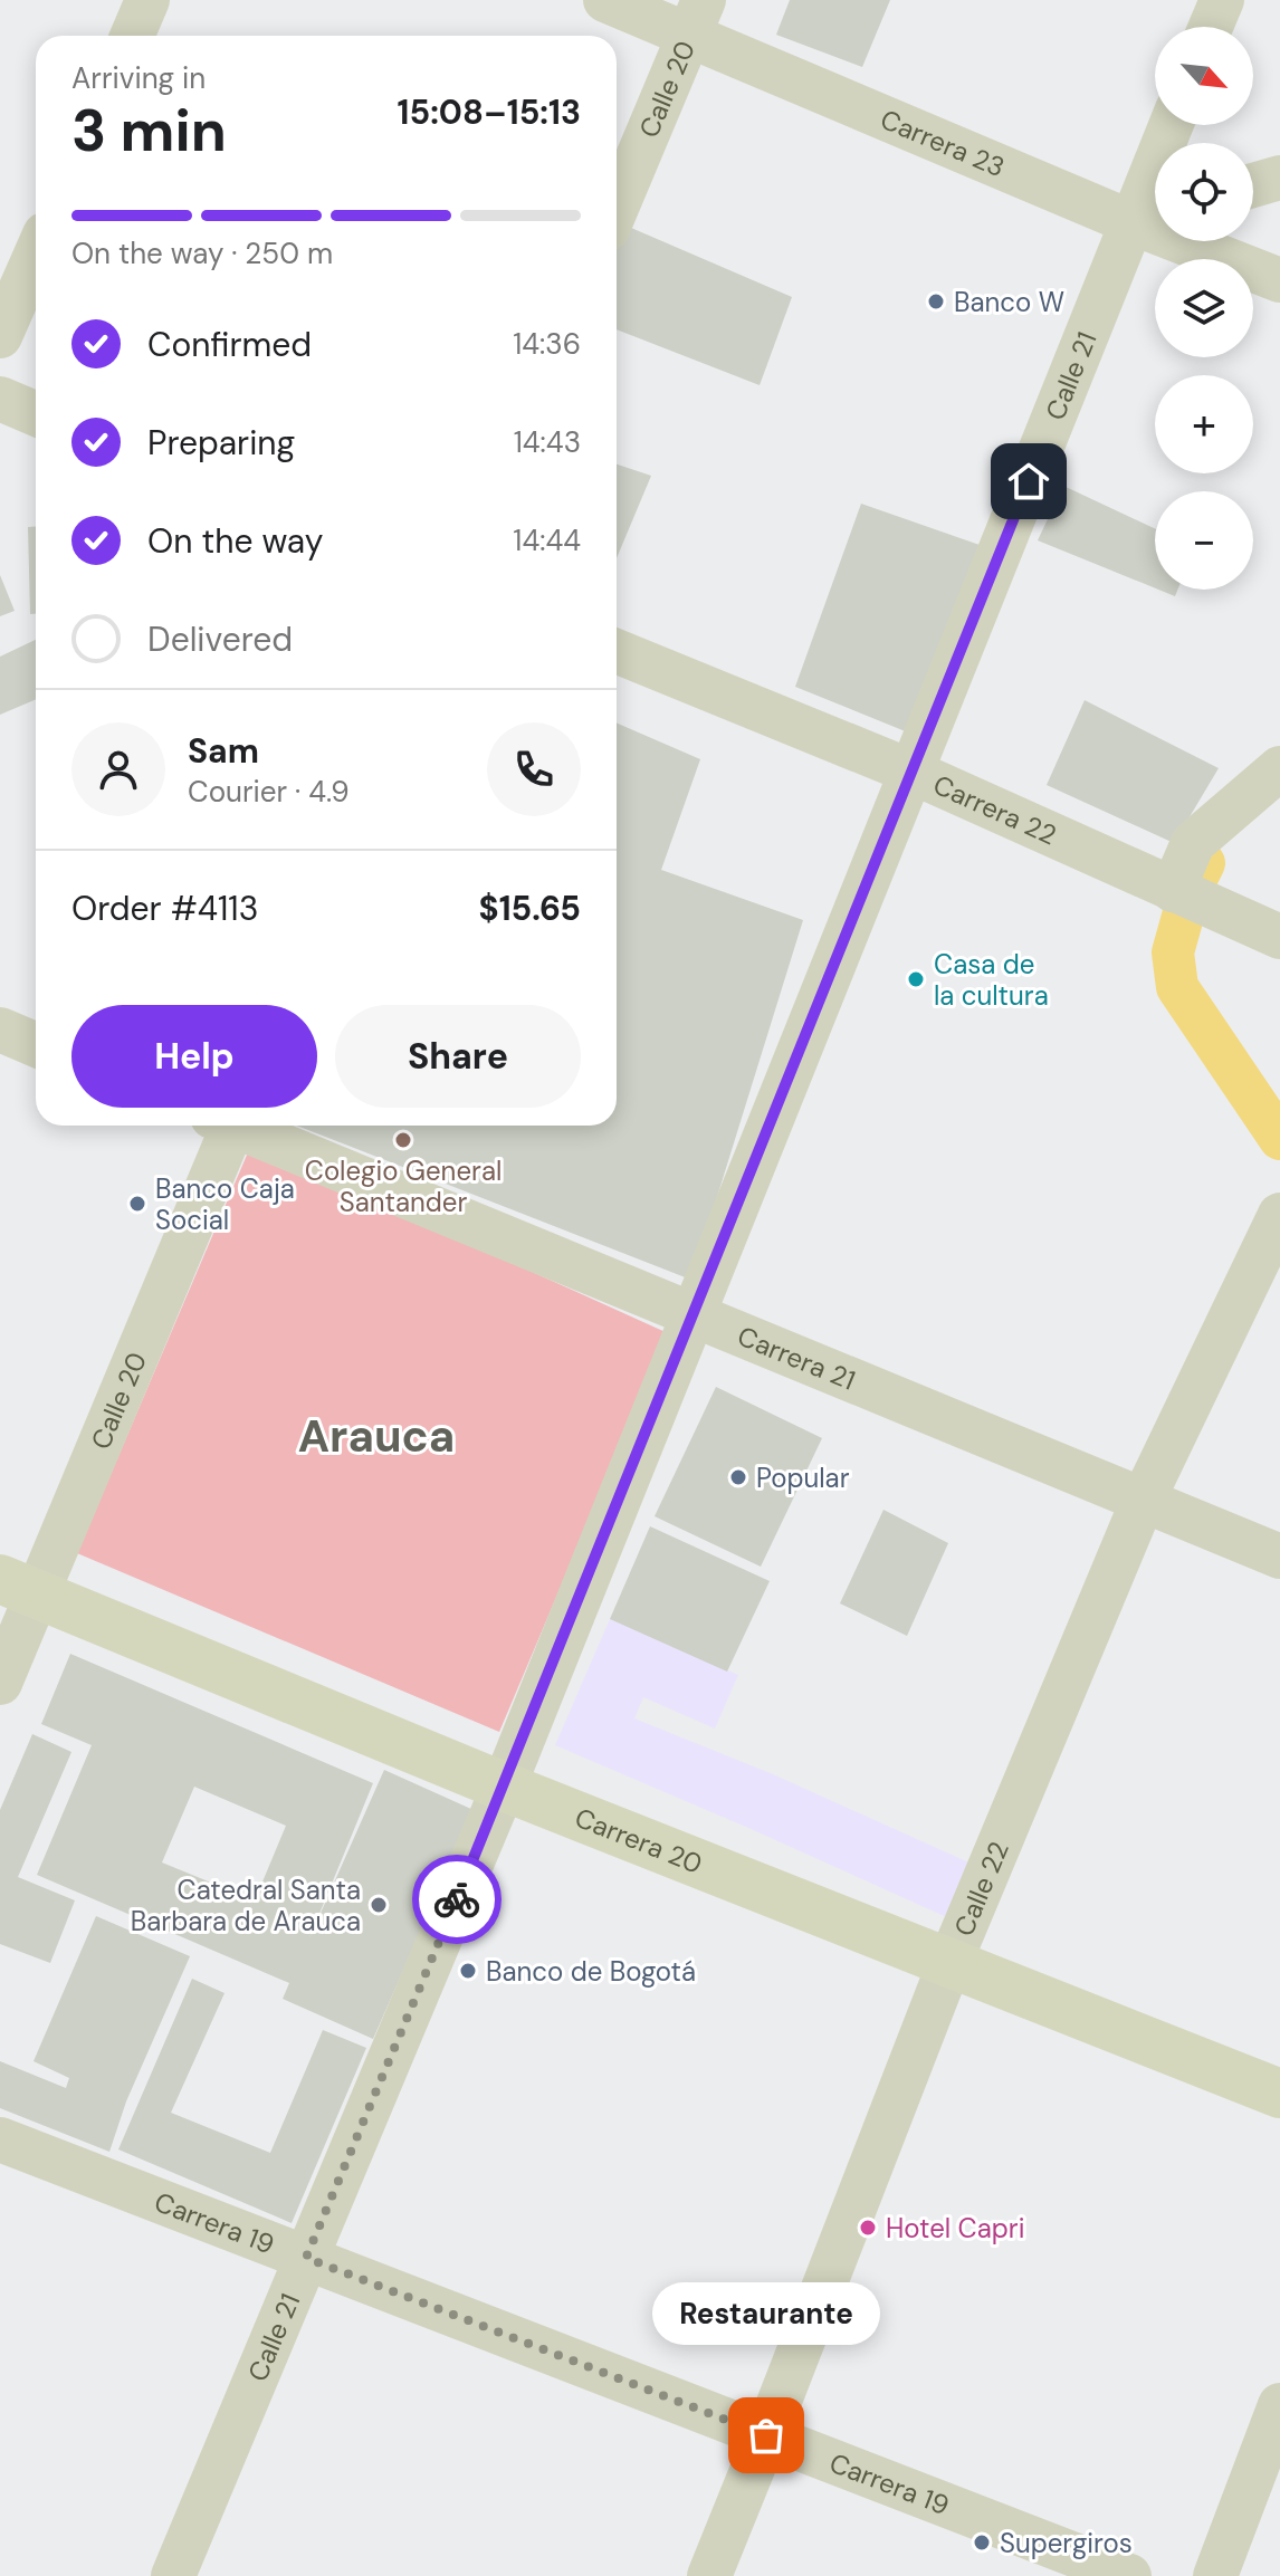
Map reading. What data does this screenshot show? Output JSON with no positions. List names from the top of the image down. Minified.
{"streets":{"street":["Calle 20","Carrera 23","Calle 21","Carrera 22","Carrera 21","Carrera 20","Calle 22","Carrera 19"]},"crossings":[["Calle 20","Carrera 23"],["Calle 20","Carrera 20"],["Carrera 23","Calle 21"],["Calle 21","Carrera 22"],["Calle 21","Carrera 21"],["Calle 21","Carrera 20"],["Calle 21","Carrera 19"],["Carrera 21","Calle 22"],["Carrera 20","Calle 22"],["Calle 22","Carrera 19"]],"districts":["Arauca"],"places":["Banco W","Casa de la cultura","Colegio General Santander","Banco Caja Social","Popular","Catedral Santa Barbara de Arauca","Banco de Bogotá","Hotel Capri","Restaurante","Supergiros"],"north":"bottom right","page":{"map_buttons":["+","−"],"heading":["3 min","Arriving in","15:08–15:13"],"panel":["Sam","Courier · 4.9","Order #4113","$15.65"],"bar":"On the way · 250 m","list":[["Confirmed","14:36"],["Preparing","14:43"],["On the way","14:44"],"Delivered"],"buttons":["Help","Share"],"bubble":"Restaurante"}}
